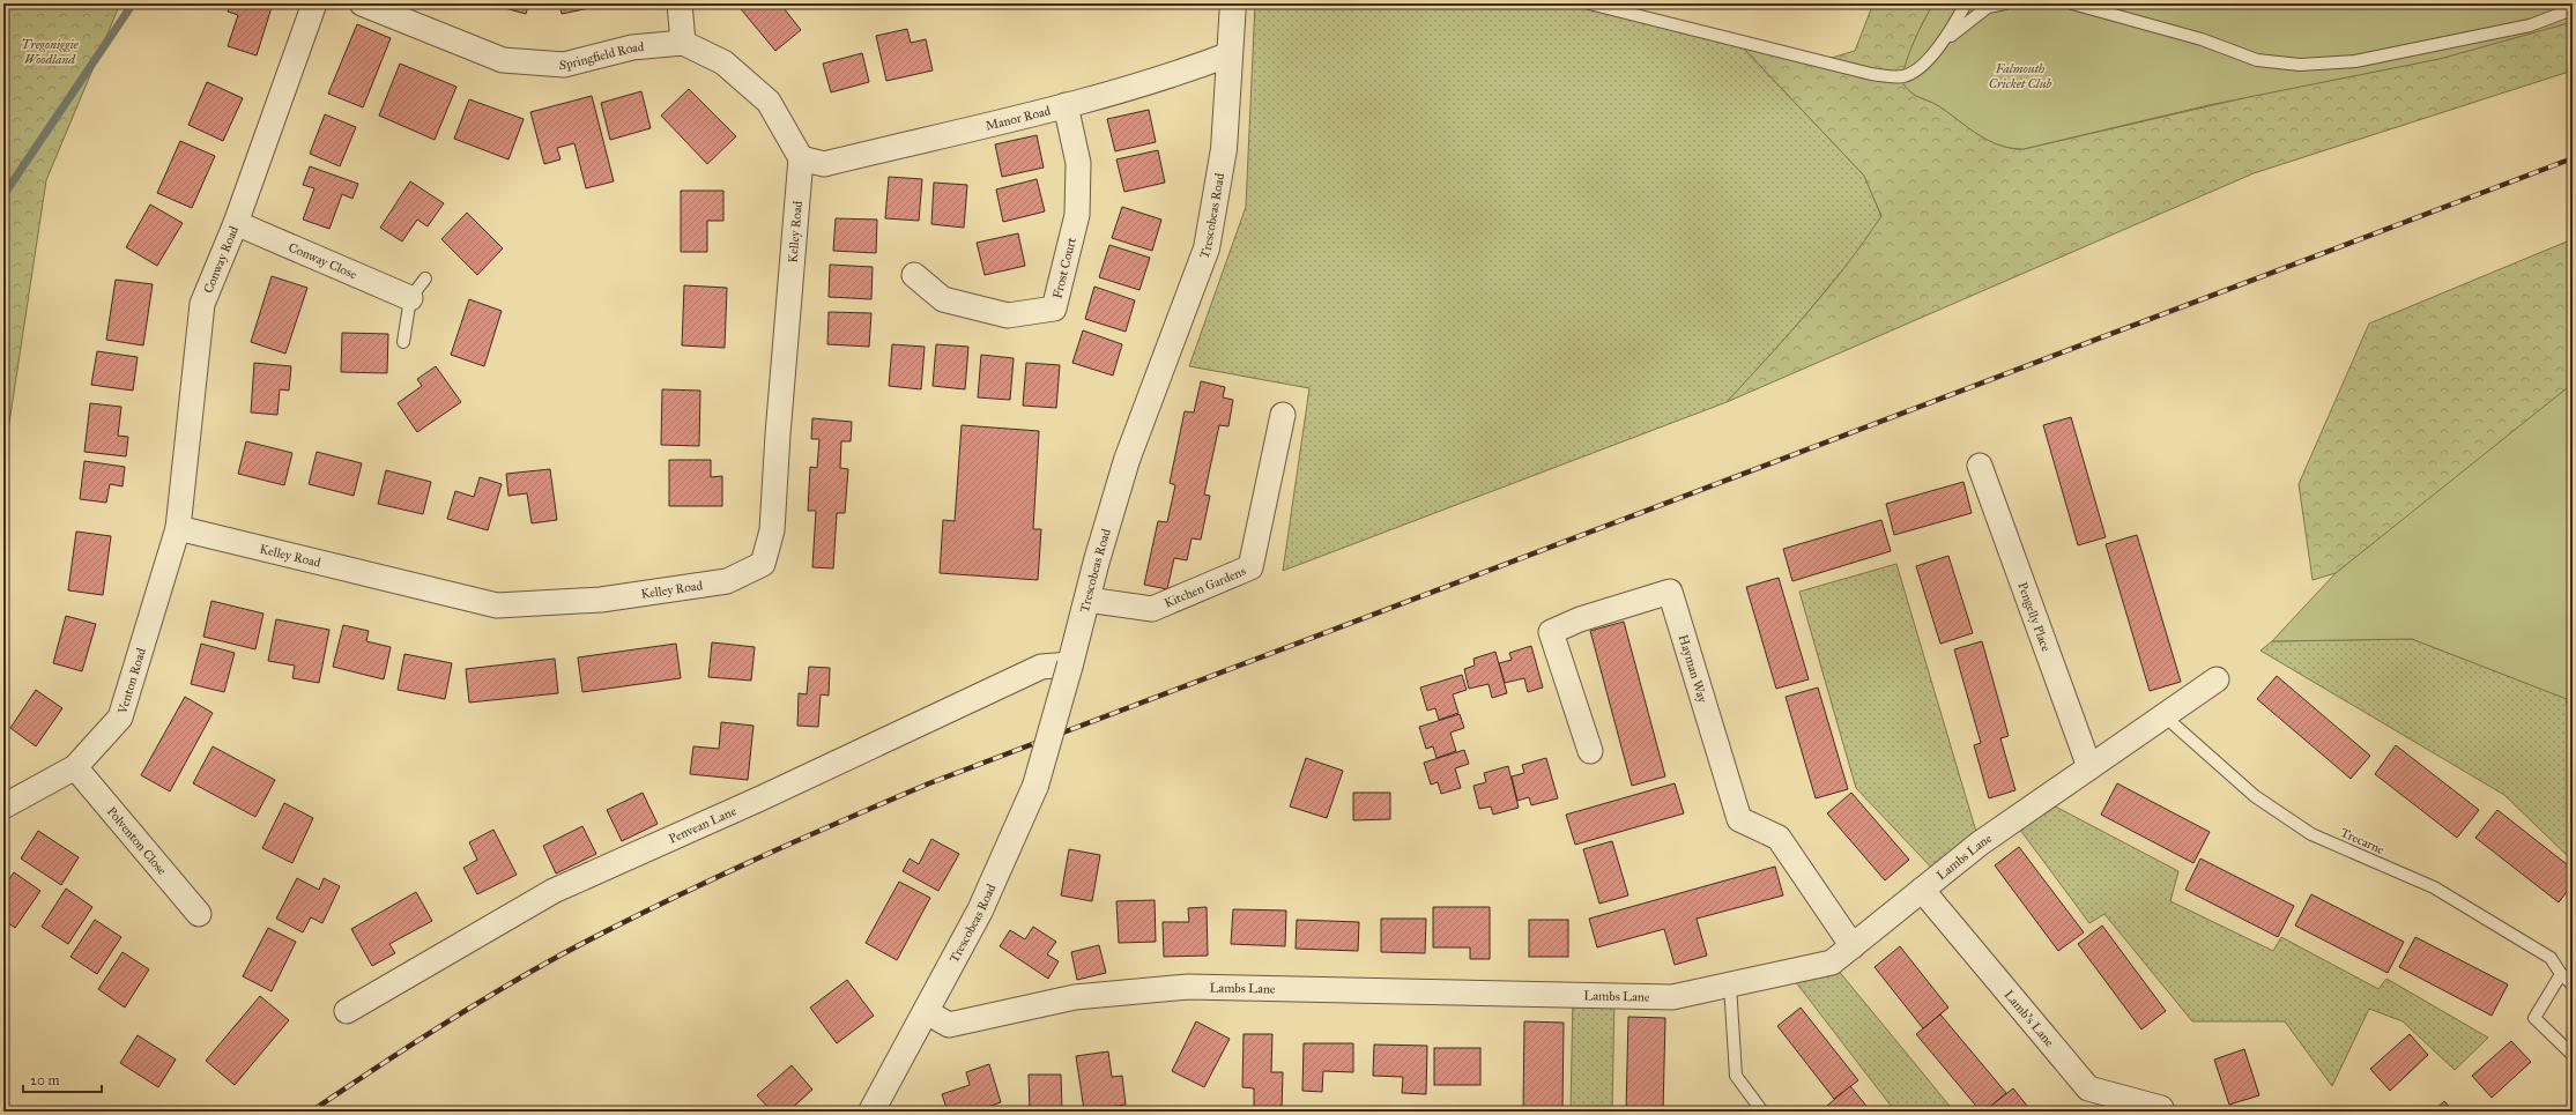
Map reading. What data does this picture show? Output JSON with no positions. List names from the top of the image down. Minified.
{"streets":{"street":["Springfield Road","Manor Road","Trescobeas Road","Kelley Road","Conway Road","Conway Close","Frost Court","Kitchen Gardens","Pengelly Place","Hayman Way","Venton Road","Penvean Lane","Polventon Close","Lambs Lane","Lamb's Lane"],"lane":["Trecarne"]},"crossings":[["Manor Road","Trescobeas Road"],["Manor Road","Kelley Road"],["Manor Road","Frost Court"],["Trescobeas Road","Kitchen Gardens"],["Trescobeas Road","Penvean Lane"],["Trescobeas Road","Lambs Lane"],["Kelley Road","Conway Road"],["Kelley Road","Venton Road"],["Conway Road","Conway Close"],["Conway Road","Venton Road"],["Pengelly Place","Lambs Lane"],["Hayman Way","Lambs Lane"],["Venton Road","Polventon Close"],["Trecarne","Lambs Lane"],["Lambs Lane","Lamb's Lane"]],"parks":["Tregoniggie Woodland","Falmouth Cricket Club"],"scale_bar":"20 m"}
